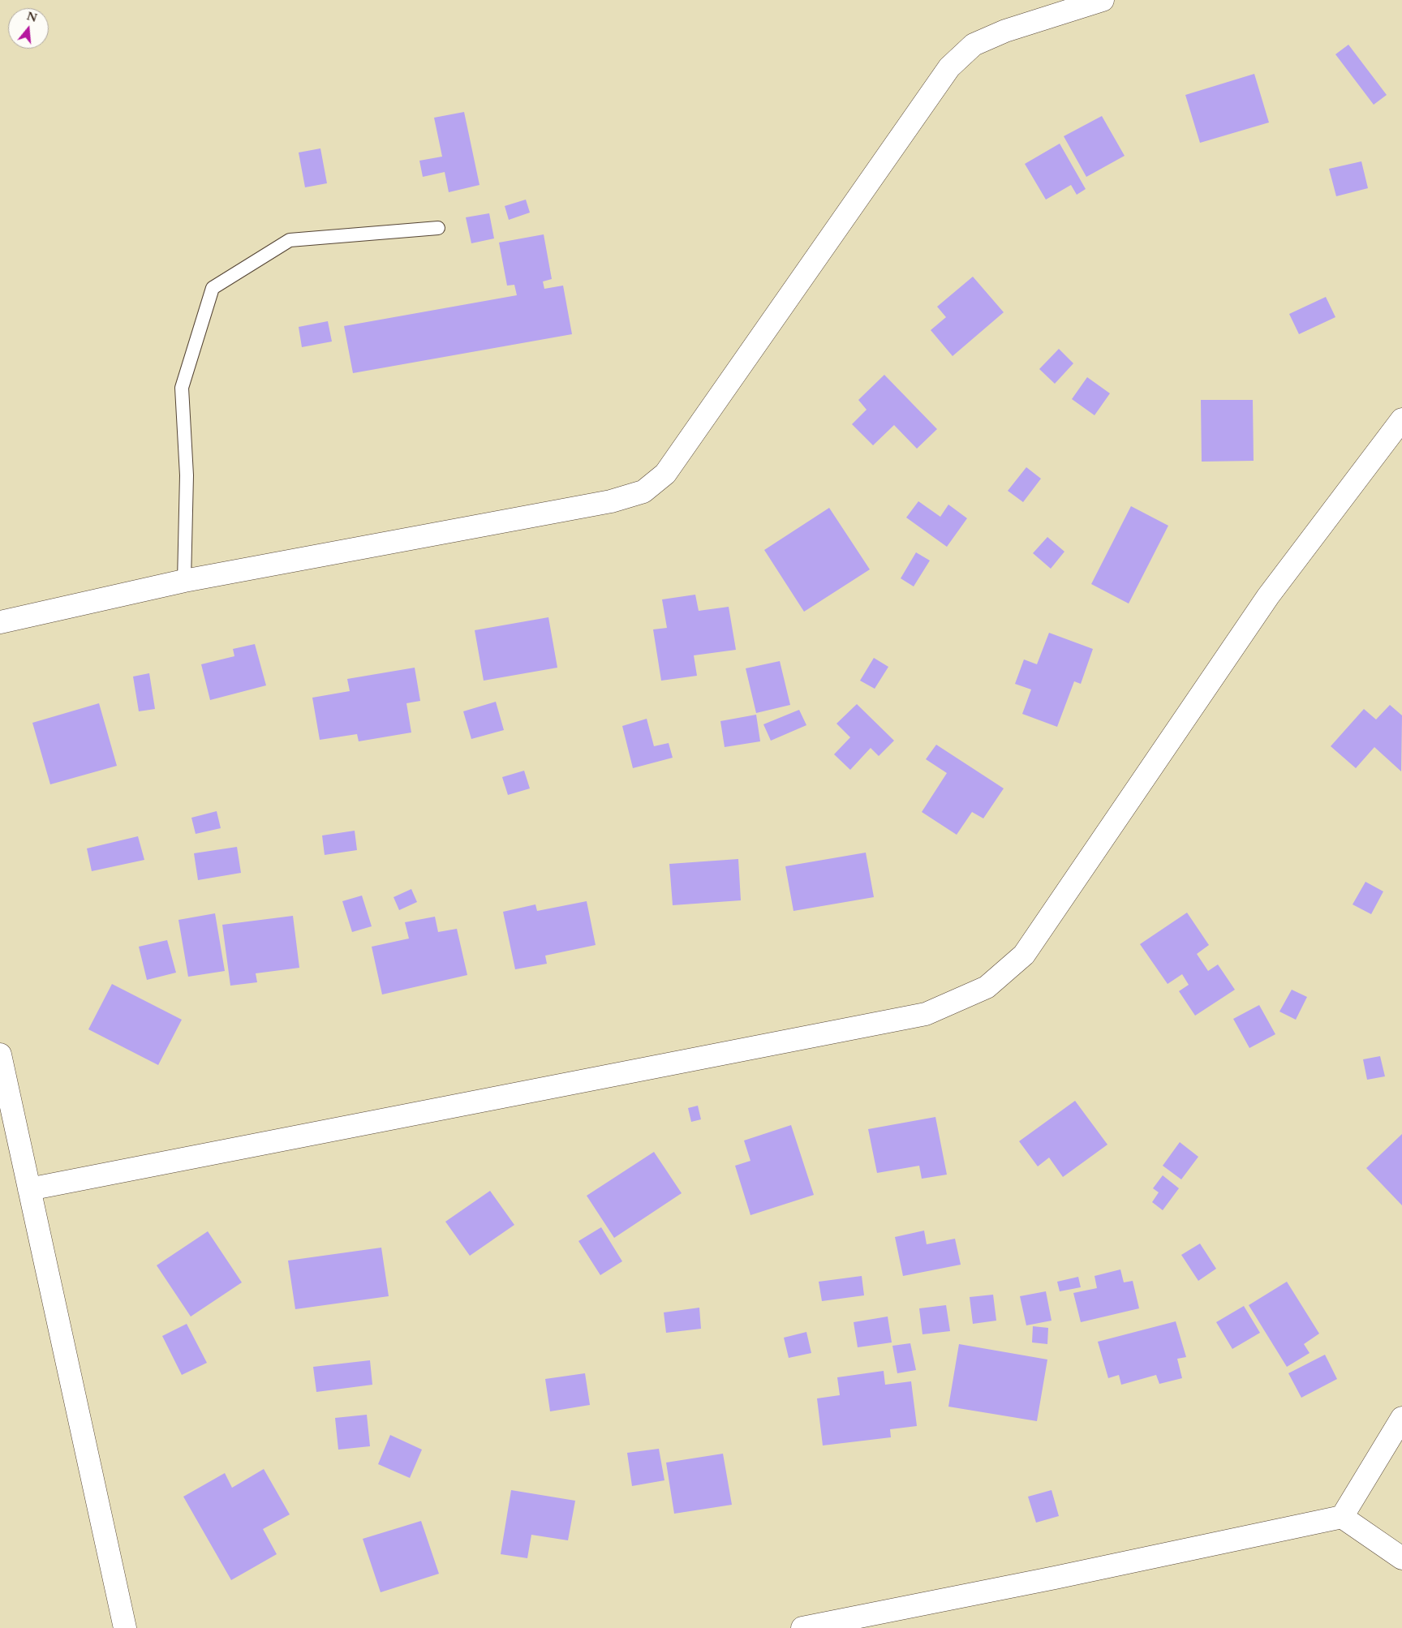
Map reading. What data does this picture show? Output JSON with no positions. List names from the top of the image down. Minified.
{"north":"top"}
